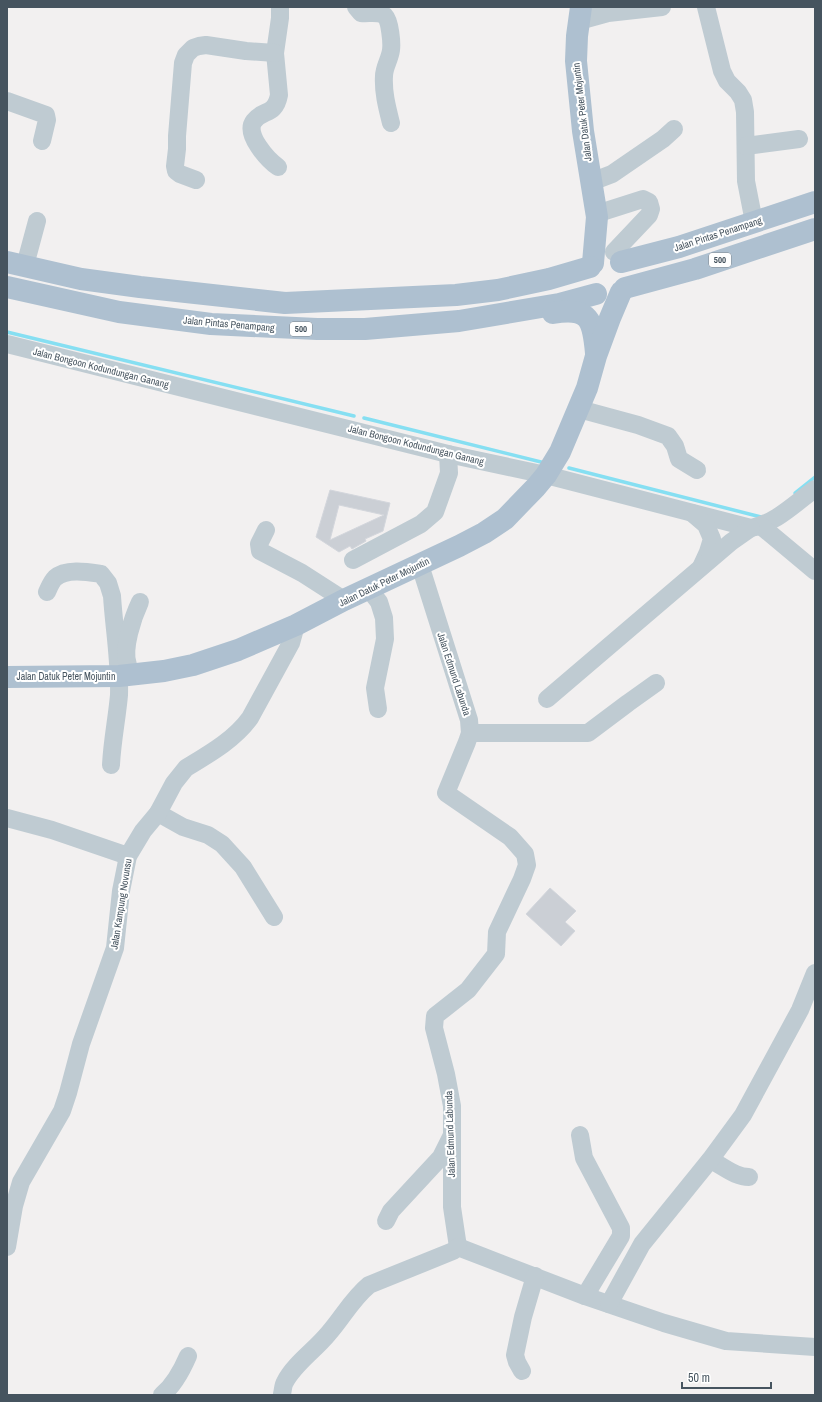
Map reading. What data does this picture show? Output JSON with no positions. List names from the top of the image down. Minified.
{"streets":{"main road":["Jalan Datuk Peter Mojuntin","Jalan Pintas Penampang","500"],"street":["Jalan Bongoon Kodundungan Ganang","Jalan Edmund Labunda","Jalan Kampung Novunsu"]},"crossings":[["Jalan Datuk Peter Mojuntin","Jalan Pintas Penampang"],["Jalan Datuk Peter Mojuntin","500"],["Jalan Datuk Peter Mojuntin","Jalan Bongoon Kodundungan Ganang"],["Jalan Datuk Peter Mojuntin","Jalan Edmund Labunda"],["Jalan Datuk Peter Mojuntin","Jalan Kampung Novunsu"],["Jalan Pintas Penampang","500"]],"scale_bar":"50 m"}
